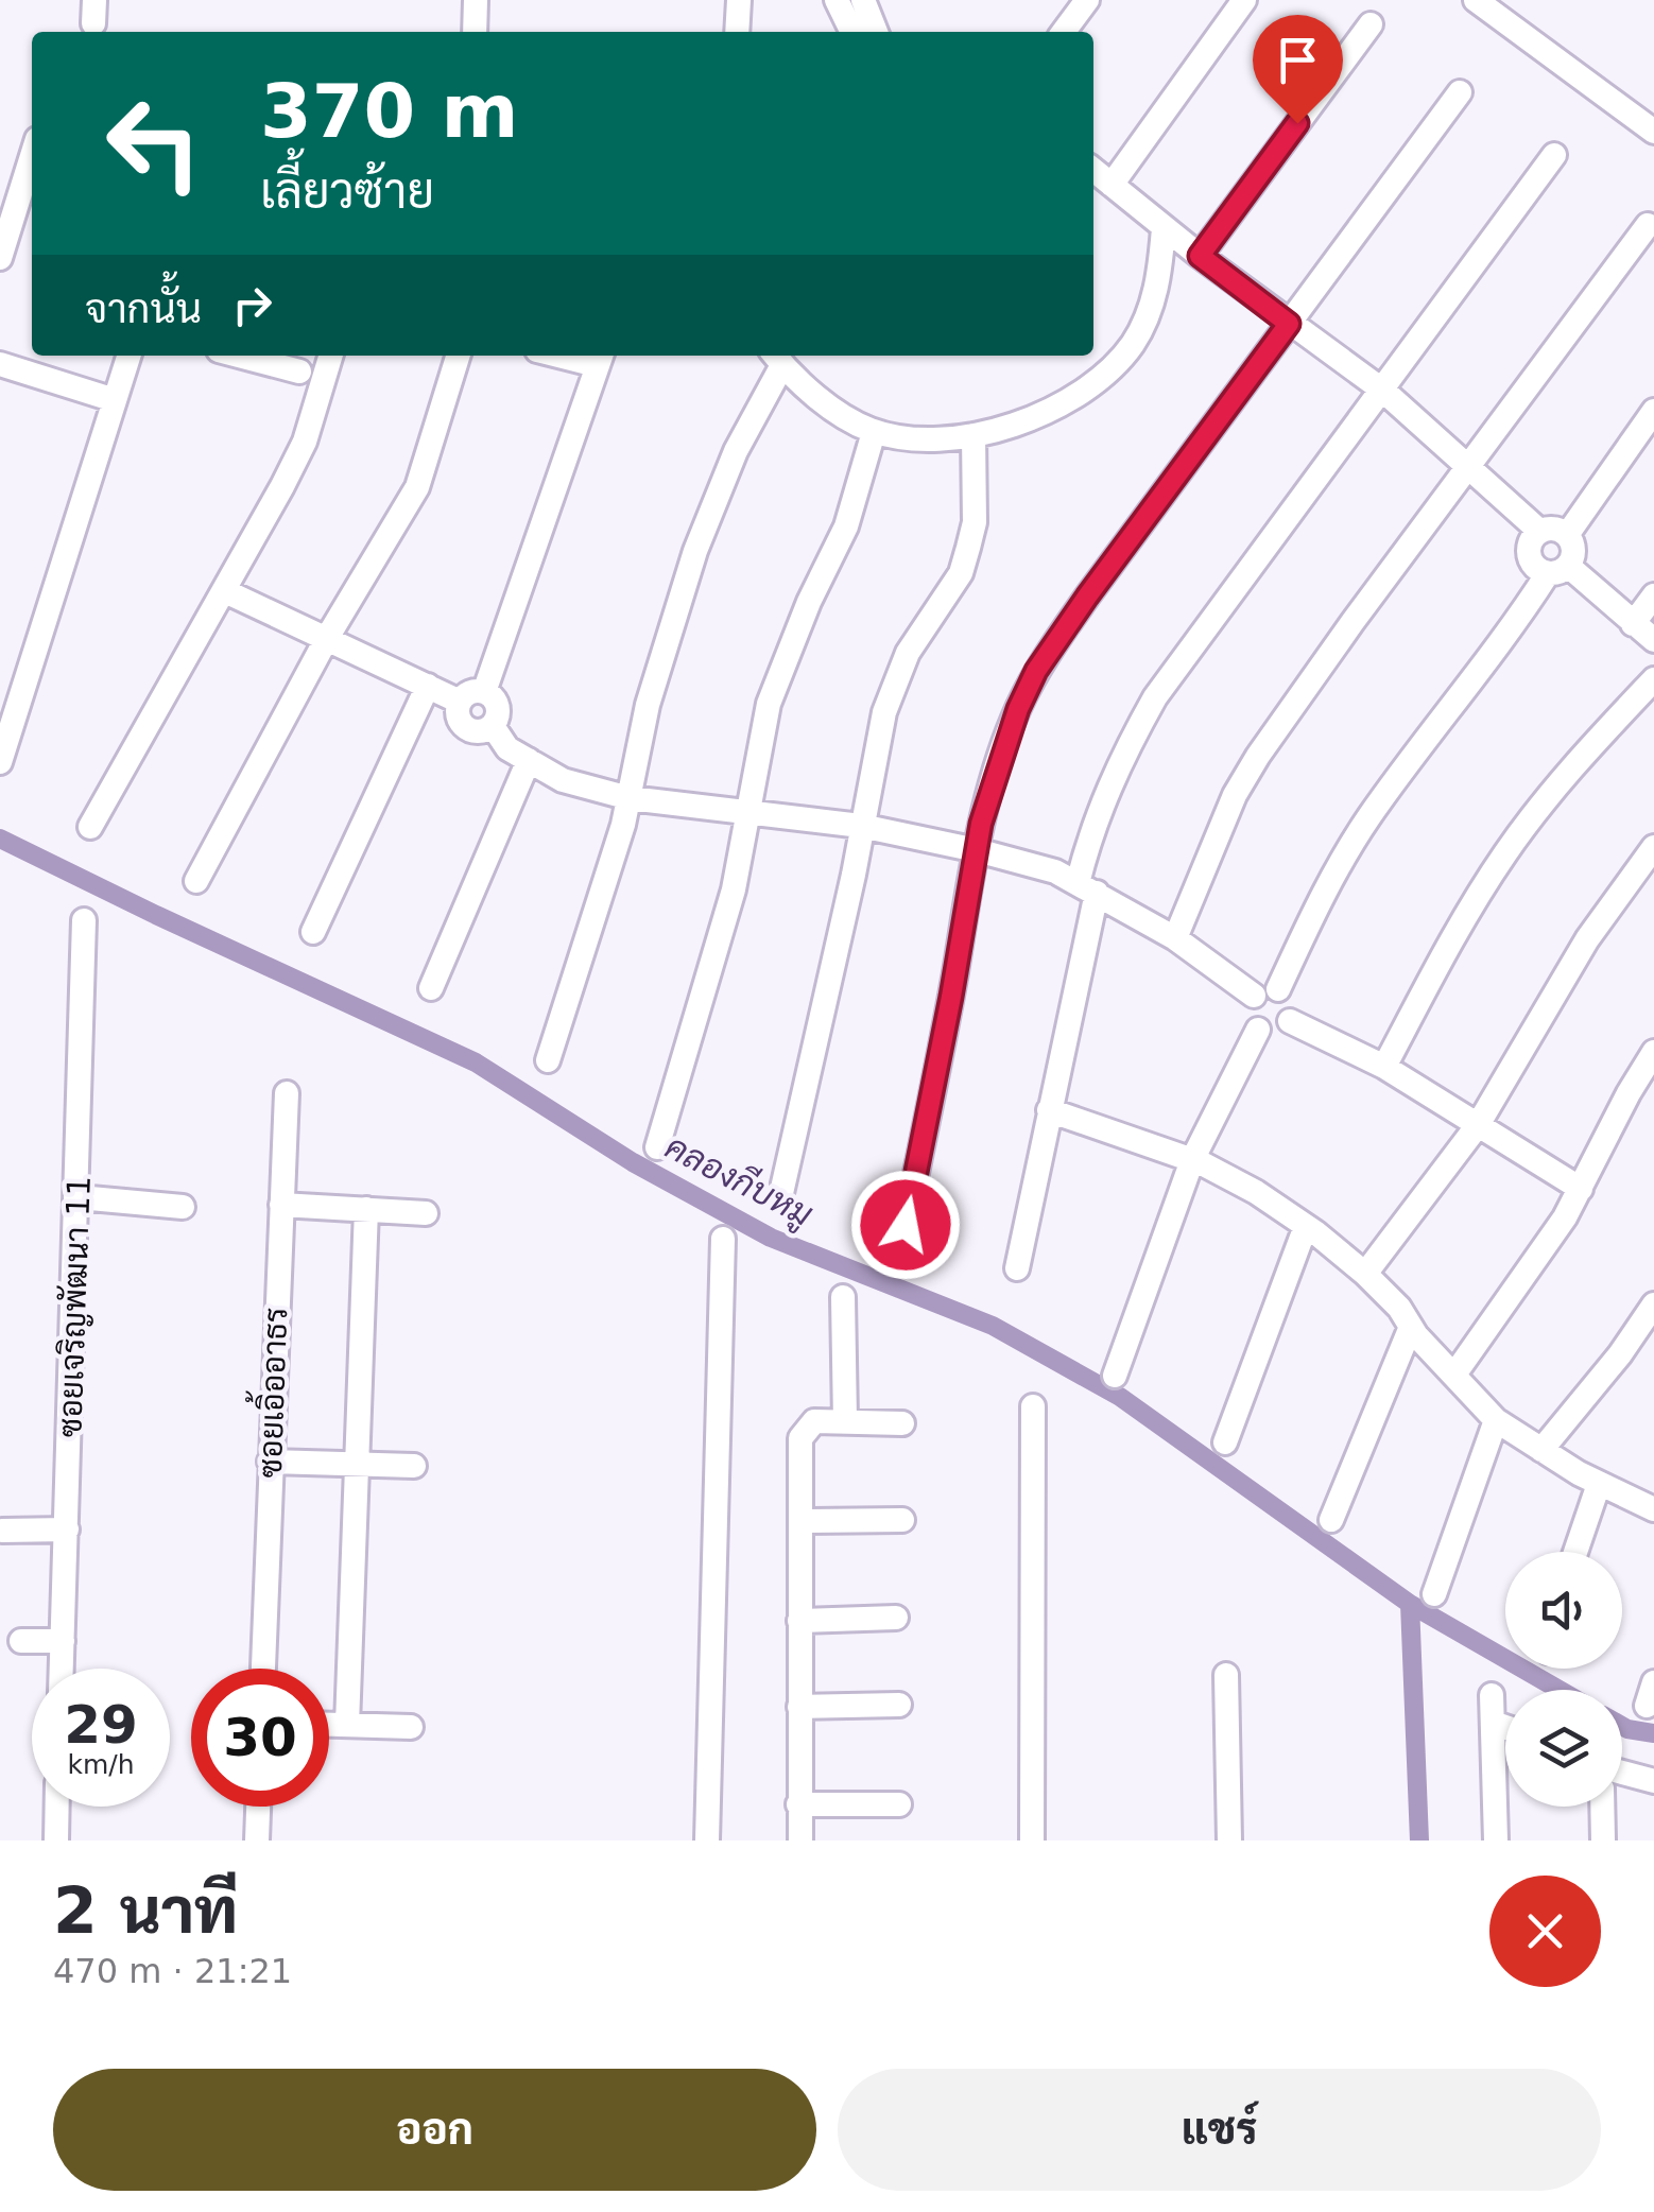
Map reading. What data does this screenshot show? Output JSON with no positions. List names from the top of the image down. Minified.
{"streets":{"street":["ซอยเจริญพัฒนา 11","ซอยเอิ้ออาธร"]},"water":["คลองกีบหมู"],"page":{"turn":["370 m","เลี้ยวซ้าย"],"then":"จากนั้น","speed":"29 km/h","limit":"30","heading":["2 นาที","470 m · 21:21"],"buttons":["ออก","แชร์"]}}
